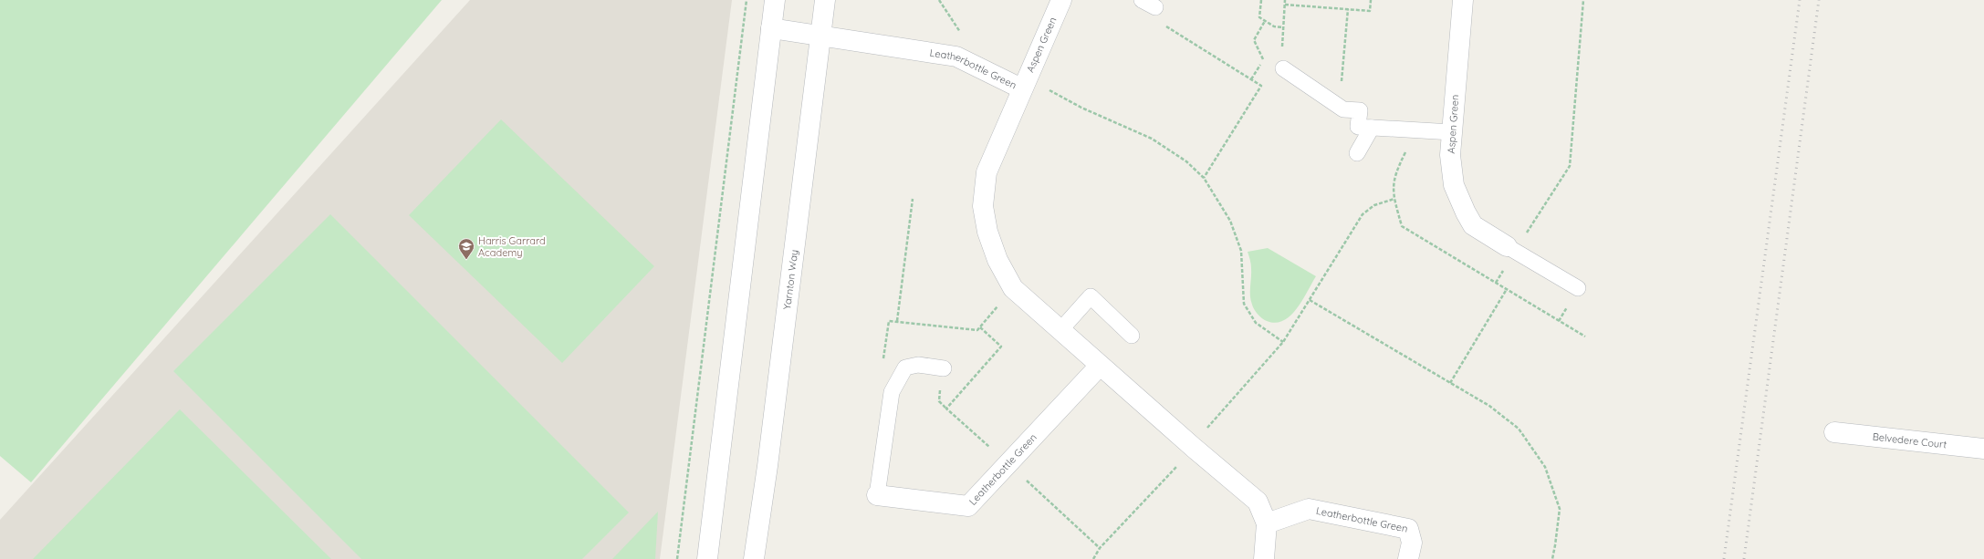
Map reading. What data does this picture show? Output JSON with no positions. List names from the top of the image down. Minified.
{"streets":{"street":["Aspen Green","Leatherbottle Green","Yarnton Way","Belvedere Court"]},"crossings":[["Aspen Green","Leatherbottle Green"],["Leatherbottle Green","Yarnton Way"]],"places":{"school or university":["Harris Garrard Academy"]}}
